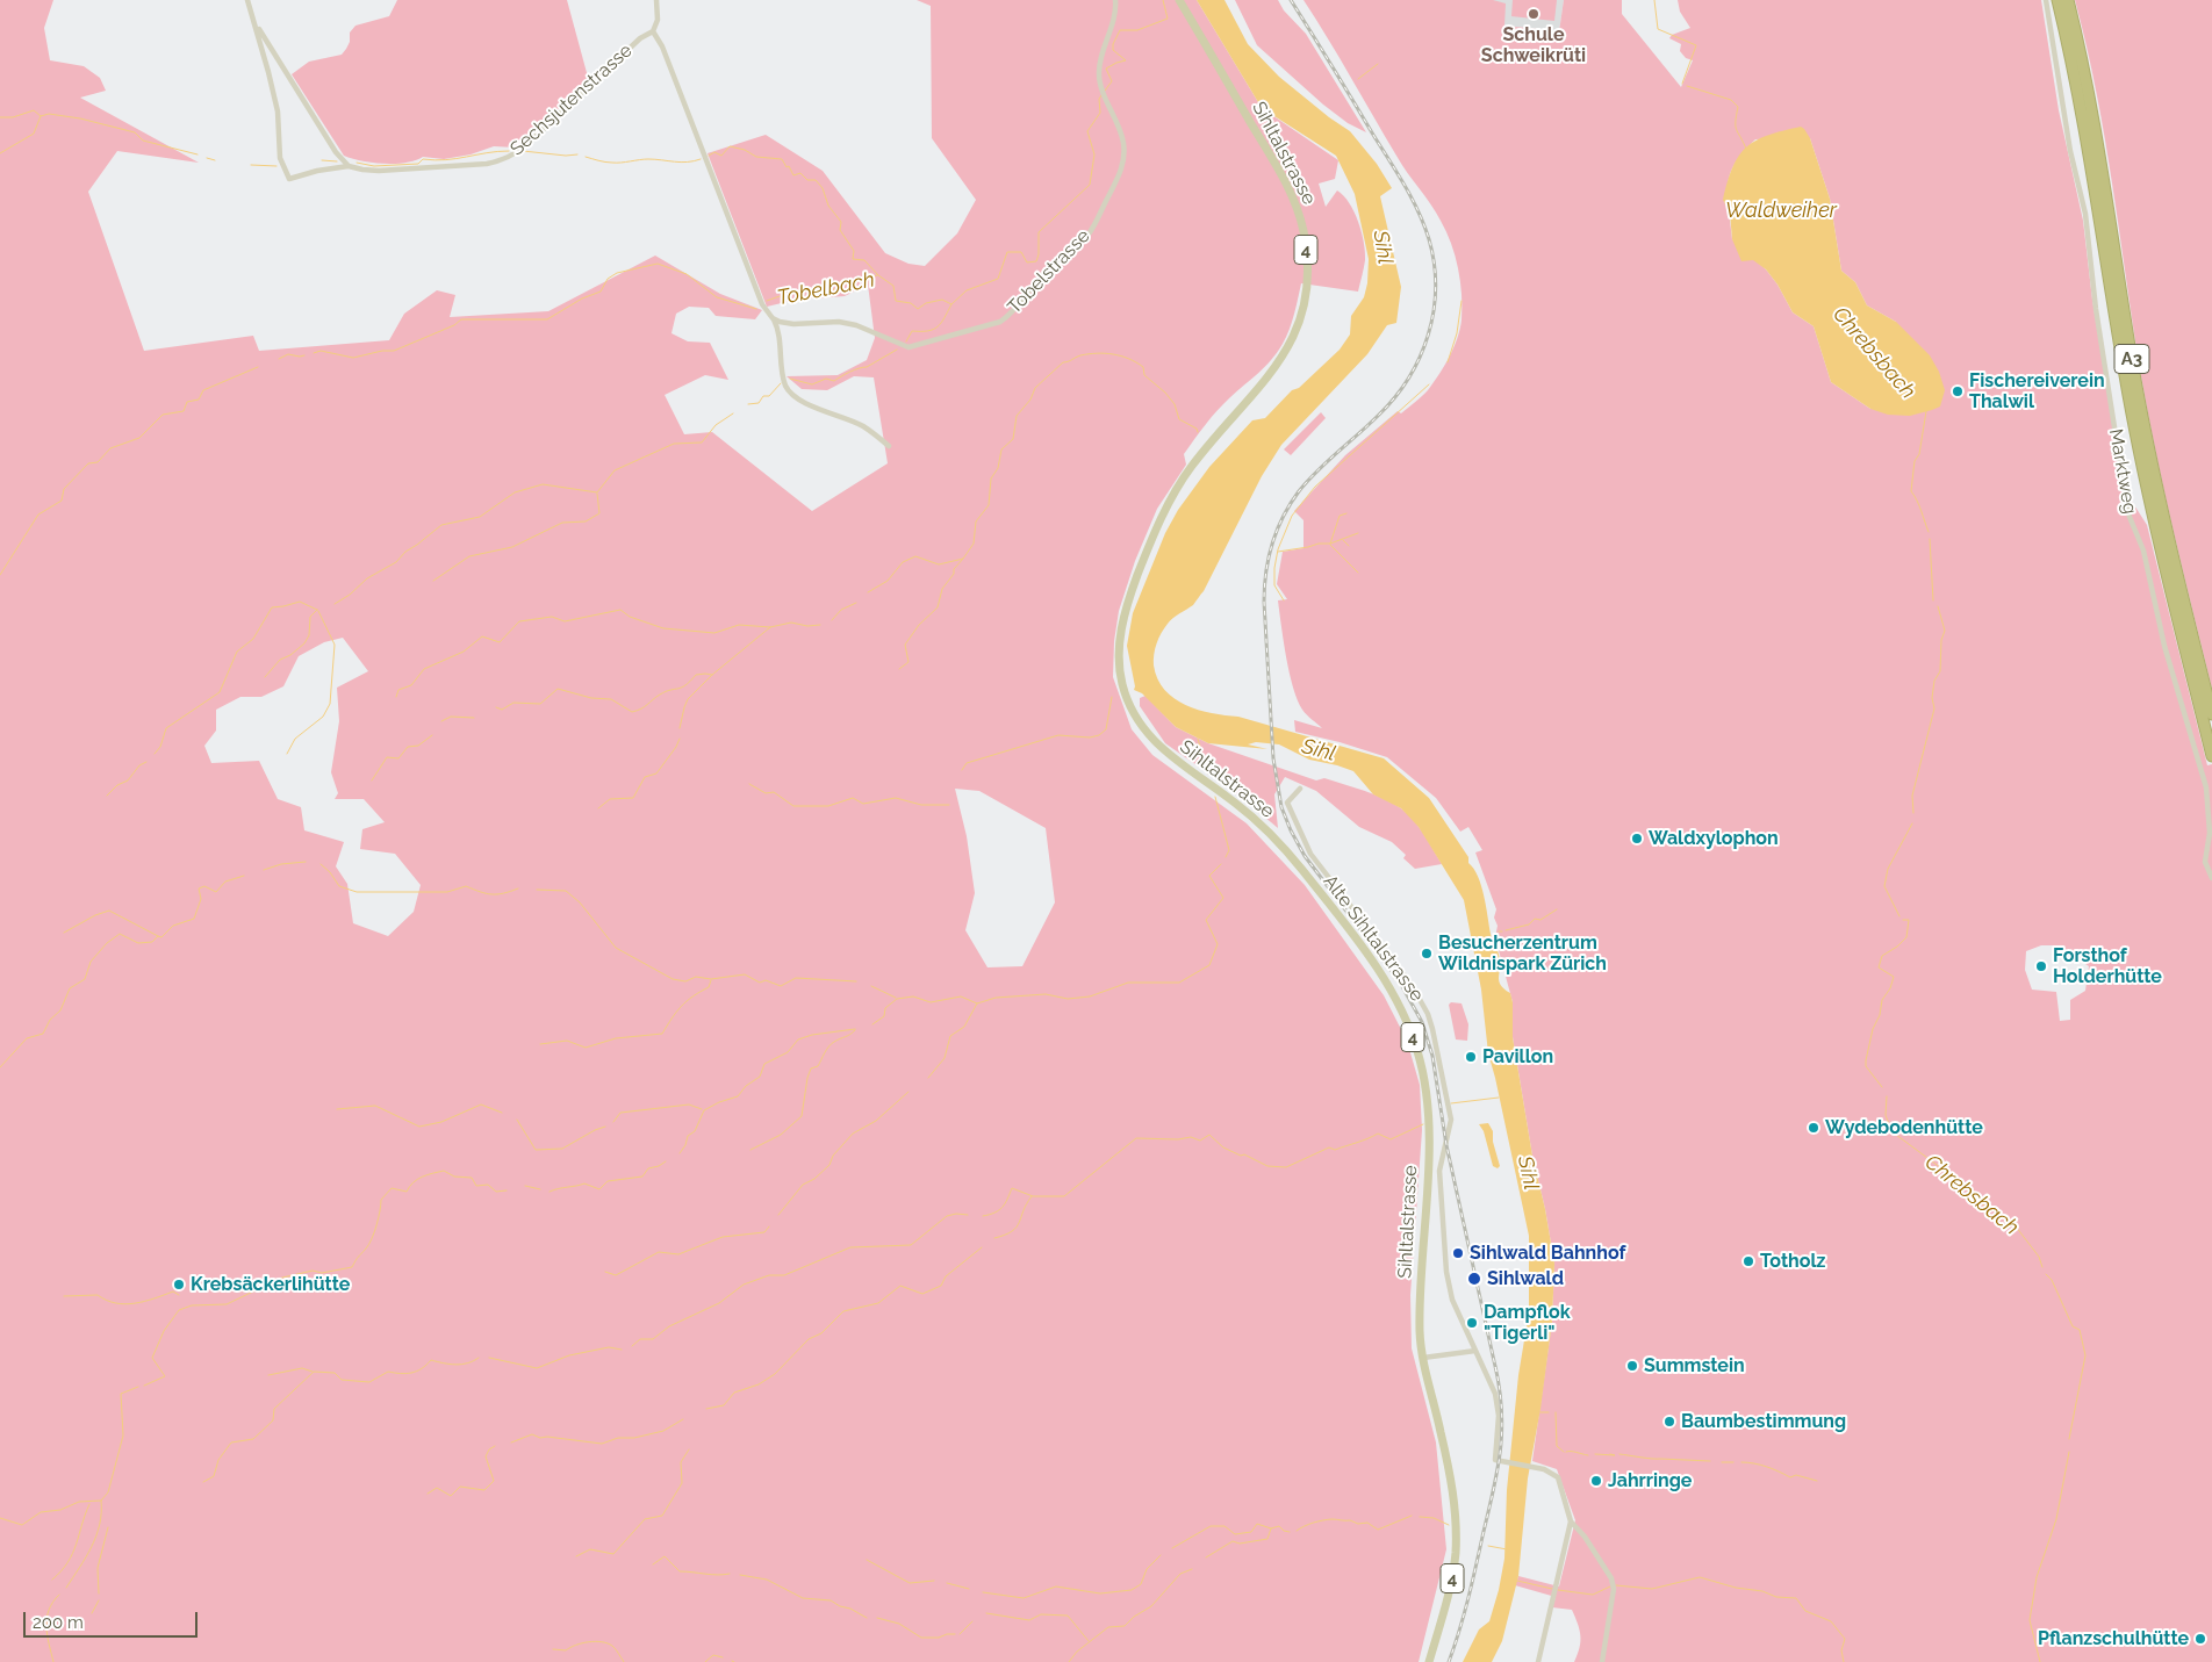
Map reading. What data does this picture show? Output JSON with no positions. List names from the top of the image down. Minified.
{"streets":{"highway":["A3"],"main road":["Sihltalstrasse","4"],"street":["Sechsjutenstrasse","Tobelstrasse","Marktweg","Alte Sihltalstrasse"]},"water":["Waldweiher","Sihl","Tobelbach","Chrebsbach"],"places":["Schule Schweikrüti","Fischereiverein Thalwil","Waldxylophon","Besucherzentrum Wildnispark Zürich","Forsthof Holderhütte","Pavillon","Wydebodenhütte","Sihlwald Bahnhof","Totholz","Sihlwald","Krebsäckerlihütte","Dampflok \"Tigerli\"","Summstein","Baumbestimmung","Jahrringe","Pflanzschulhütte"],"scale_bar":"200 m"}
